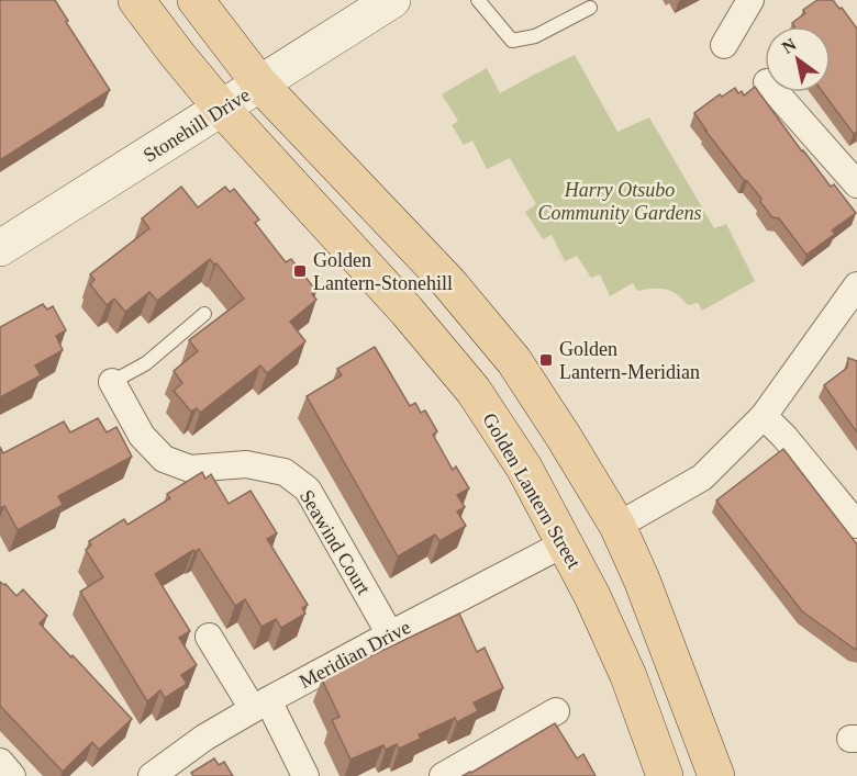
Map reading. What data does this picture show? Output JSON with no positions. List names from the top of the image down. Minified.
{"streets":{"main road":["Stonehill Drive","Golden Lantern Street"],"street":["Seawind Court","Meridian Drive"]},"crossings":[["Stonehill Drive","Golden Lantern Street"],["Golden Lantern Street","Meridian Drive"],["Seawind Court","Meridian Drive"]],"parks":["Harry Otsubo Community Gardens"],"places":{"transit":["Golden Lantern-Stonehill","Golden Lantern-Meridian"]},"north":"top left"}
